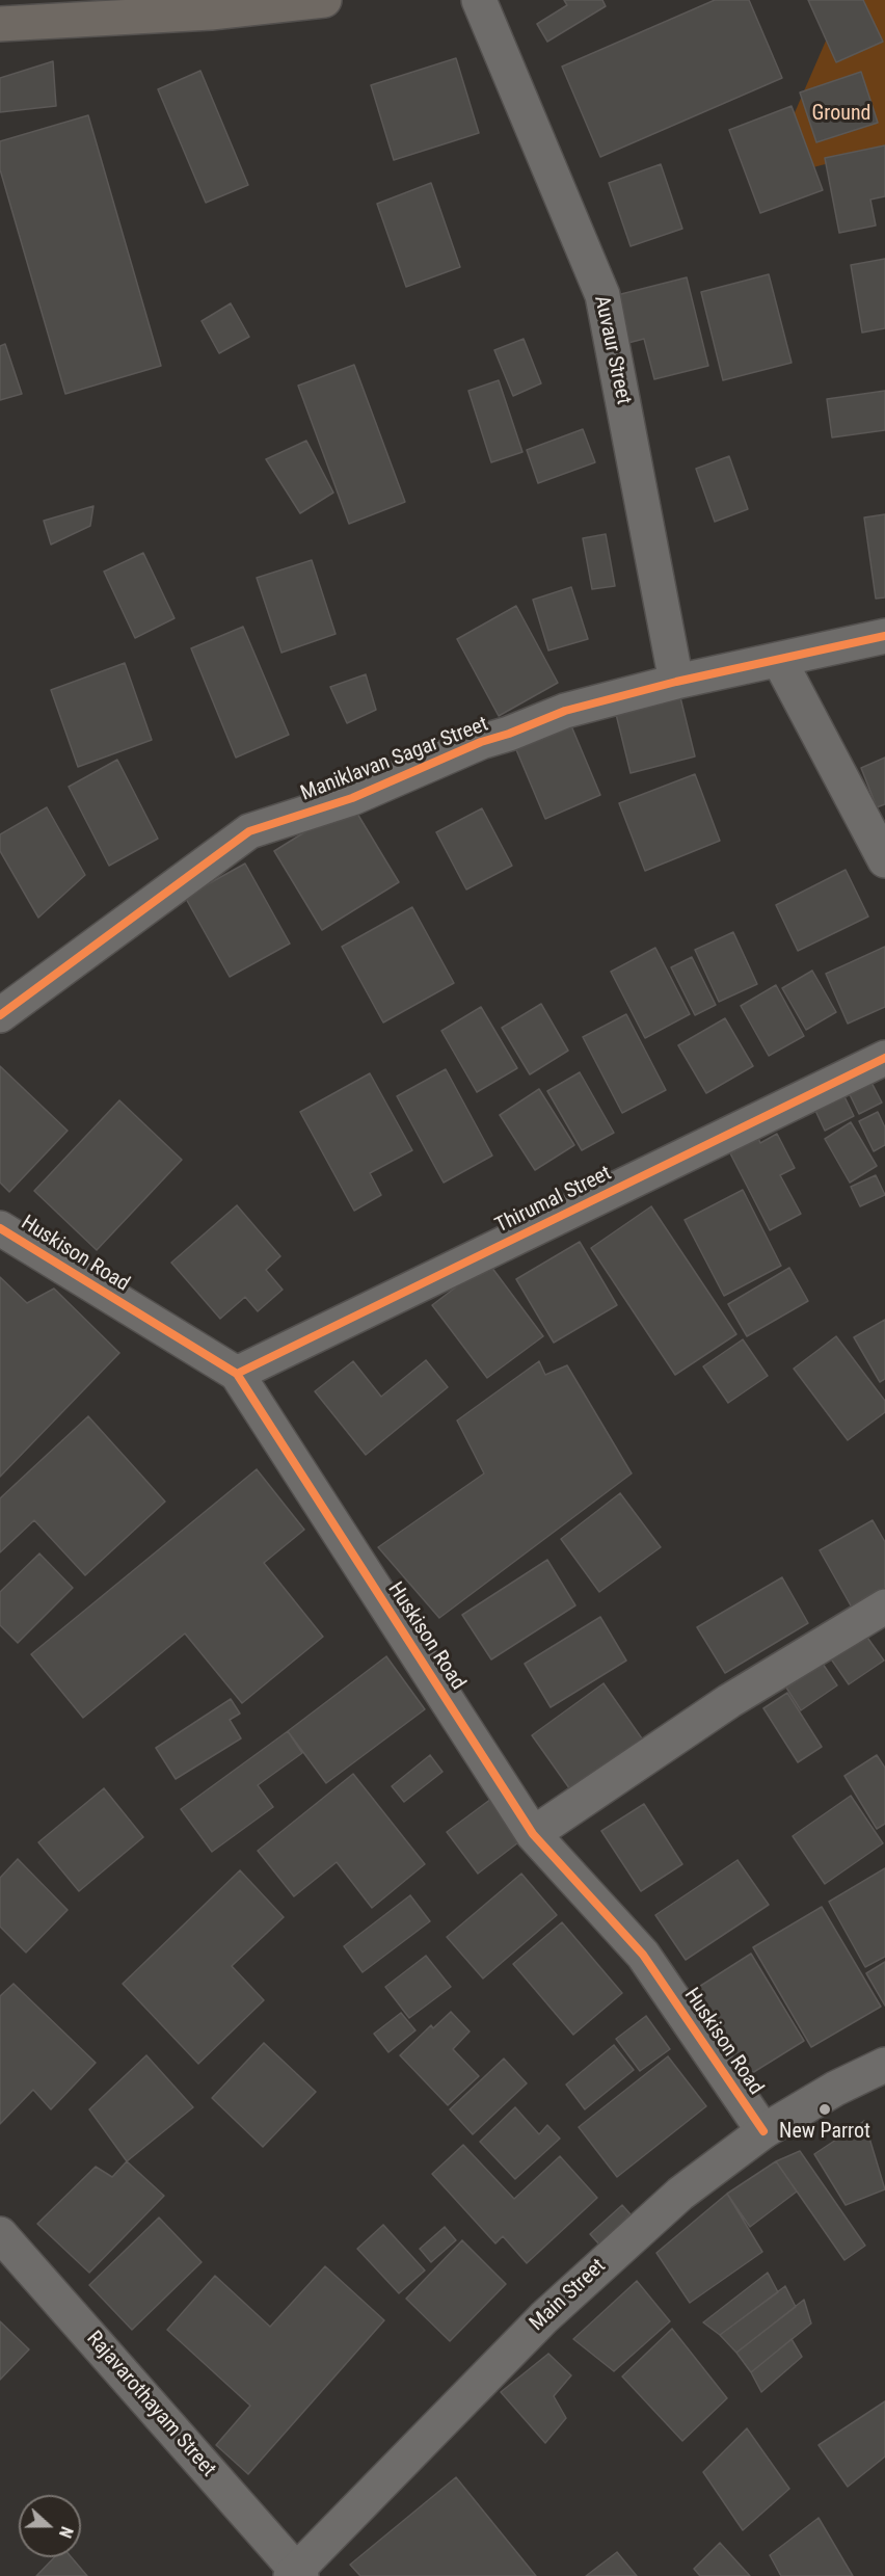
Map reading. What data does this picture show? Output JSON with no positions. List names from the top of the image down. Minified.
{"streets":{"street":["Auvaur Street","Maniklavan Sagar Street","Thirumal Street","Huskison Road","Main Street","Rajavarothayam Street"]},"crossings":[["Auvaur Street","Maniklavan Sagar Street"],["Thirumal Street","Huskison Road"],["Huskison Road","Main Street"],["Main Street","Rajavarothayam Street"]],"parks":["Ground"],"places":["New Parrot"],"north":"right"}
